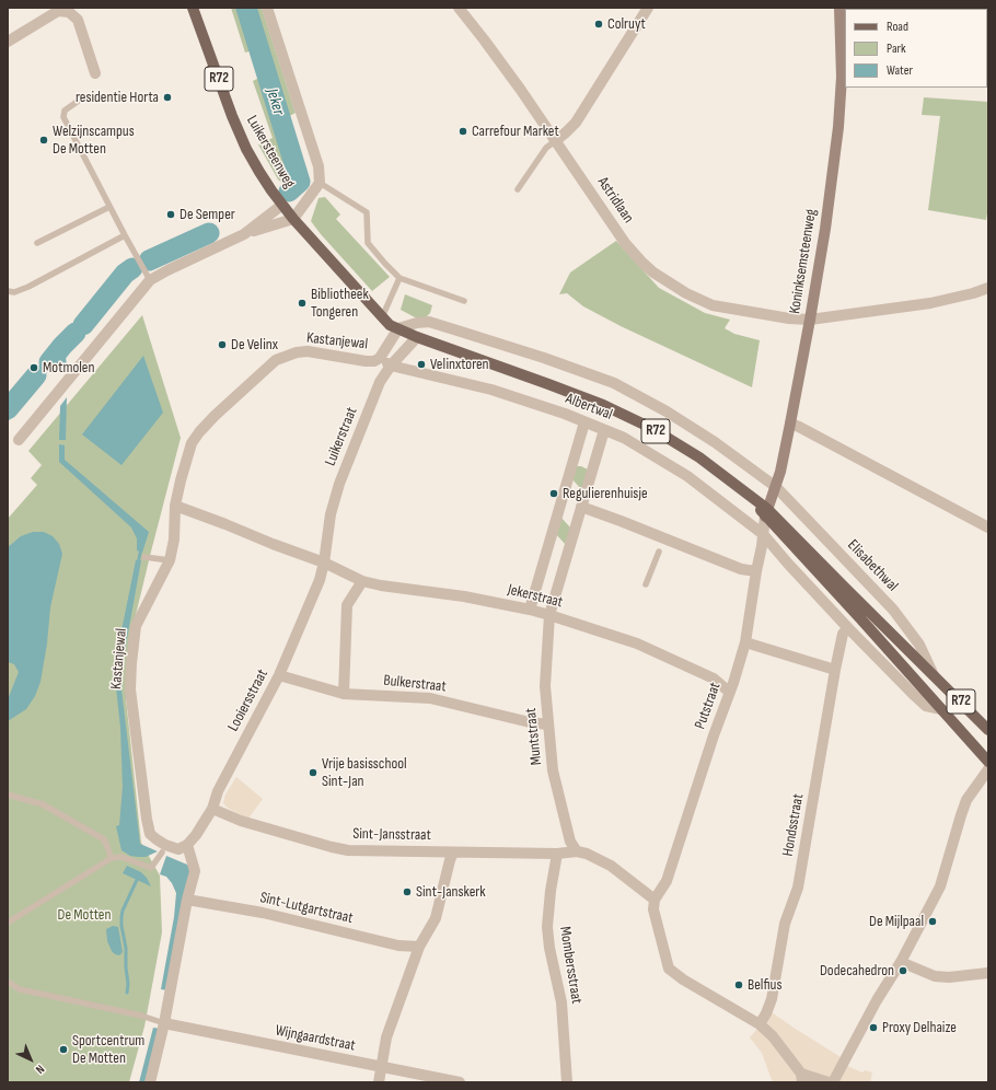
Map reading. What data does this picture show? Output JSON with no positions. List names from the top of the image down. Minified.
{"streets":{"main road":["R72","Luikersteenweg","Albertwal","Elisabethwal"],"street":["Astridlaan","Koninksemsteenweg","Kastanjewal","Luikerstraat","Jekerstraat","Bulkerstraat","Looiersstraat","Putstraat","Muntstraat","Hondsstraat","Sint-Jansstraat","Sint-Lutgartstraat","Mombersstraat","Wijngaardstraat"]},"crossings":[["R72","Koninksemsteenweg"],["R72","Albertwal"],["R72","Elisabethwal"],["R72","Putstraat"],["Luikersteenweg","Albertwal"],["Astridlaan","Koninksemsteenweg"],["Koninksemsteenweg","Albertwal"],["Koninksemsteenweg","Elisabethwal"],["Koninksemsteenweg","Putstraat"],["Kastanjewal","Albertwal"],["Kastanjewal","Jekerstraat"],["Kastanjewal","Looiersstraat"],["Albertwal","Luikerstraat"],["Albertwal","Elisabethwal"],["Albertwal","Putstraat"],["Albertwal","Muntstraat"],["Luikerstraat","Jekerstraat"],["Luikerstraat","Looiersstraat"],["Elisabethwal","Putstraat"],["Jekerstraat","Looiersstraat"],["Jekerstraat","Putstraat"],["Jekerstraat","Muntstraat"],["Bulkerstraat","Looiersstraat"],["Bulkerstraat","Muntstraat"],["Looiersstraat","Sint-Jansstraat"],["Muntstraat","Sint-Jansstraat"],["Sint-Jansstraat","Mombersstraat"]],"water":["Jeker"],"parks":["De Motten"],"places":["Colruyt","residentie Horta","Carrefour Market","Welzijnscampus De Motten","De Semper","Bibliotheek Tongeren","De Velinx","Velinxtoren","Motmolen","Regulierenhuisje","Vrije basisschool Sint-Jan","Sint-Janskerk","De Mijlpaal","Dodecahedron","Belfius","Proxy Delhaize","Sportcentrum De Motten"],"legend":["Road","Park","Water"],"north":"bottom right"}
